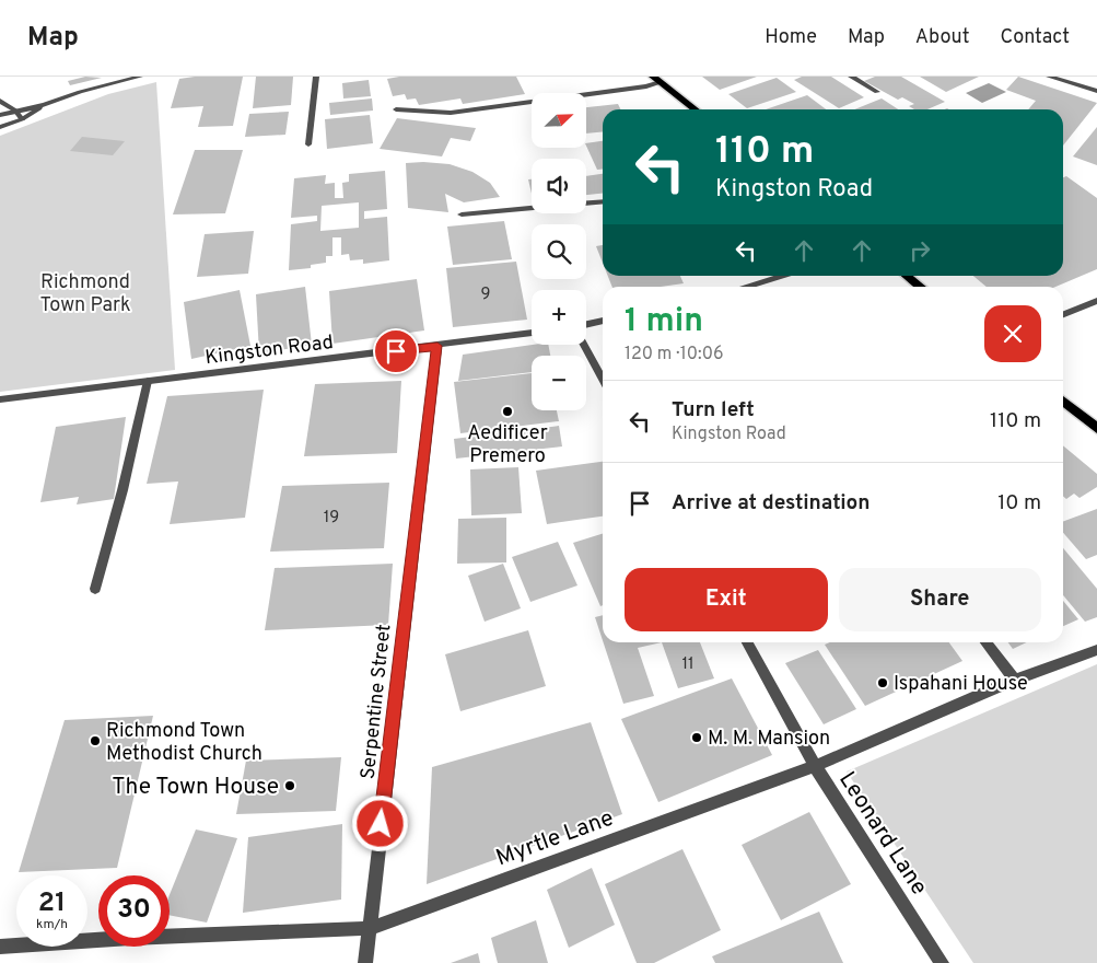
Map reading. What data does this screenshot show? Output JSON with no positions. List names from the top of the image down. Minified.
{"streets":{"street":["Kingston Road","Serpentine Street","Leonard Lane","Myrtle Lane"]},"crossings":[["Kingston Road","Serpentine Street"],["Serpentine Street","Myrtle Lane"],["Leonard Lane","Myrtle Lane"]],"parks":["Richmond Town Park"],"places":["Aedificer Premero","Ispahani House","M. M. Mansion","Richmond Town Methodist Church","The Town House"],"house_numbers":["9","19","11"],"north":"top right","page":{"header":"Map","nav":["Home","Map","About","Contact"],"map_buttons":["+","−"],"turn":["110 m","Kingston Road"],"heading":["1 min","120 m · 10:06"],"list":[{"name":"Turn left","note":"Kingston Road","value":"110 m"},{"name":"Arrive at destination","value":"10 m"}],"buttons":["Exit","Share"],"speed":"21 km/h","limit":"30"}}
